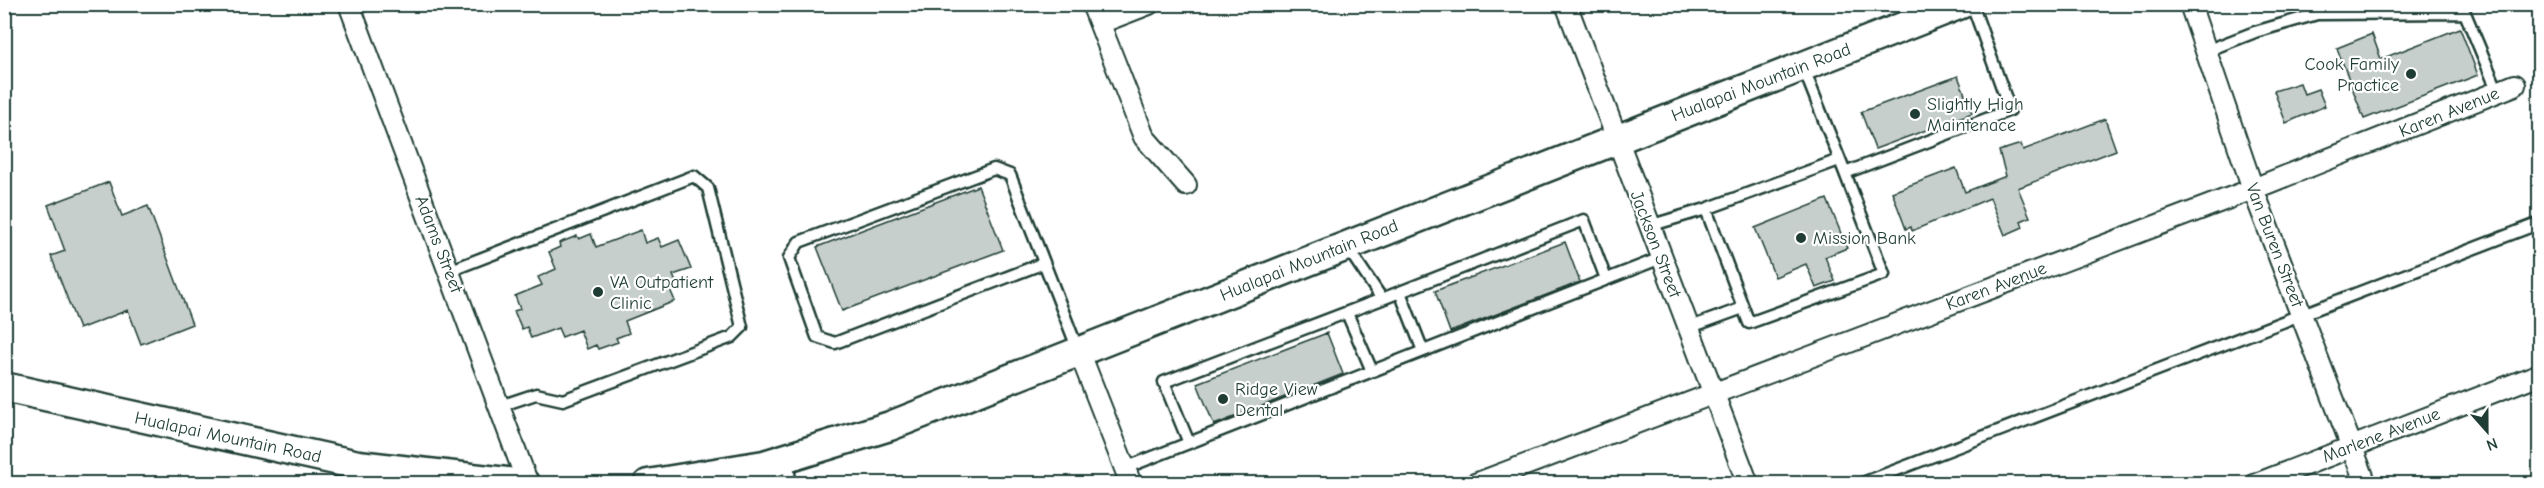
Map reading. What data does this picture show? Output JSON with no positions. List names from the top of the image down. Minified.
{"streets":{"main road":["Hualapai Mountain Road"],"street":["Karen Avenue","Adams Street","Jackson Street","Van Buren Street","Marlene Avenue"]},"crossings":[["Hualapai Mountain Road","Adams Street"],["Hualapai Mountain Road","Jackson Street"],["Karen Avenue","Jackson Street"],["Karen Avenue","Van Buren Street"],["Van Buren Street","Marlene Avenue"]],"places":["Cook Family Practice","Slightly High Maintenace","Mission Bank","VA Outpatient Clinic","Ridge View Dental"],"north":"bottom"}
